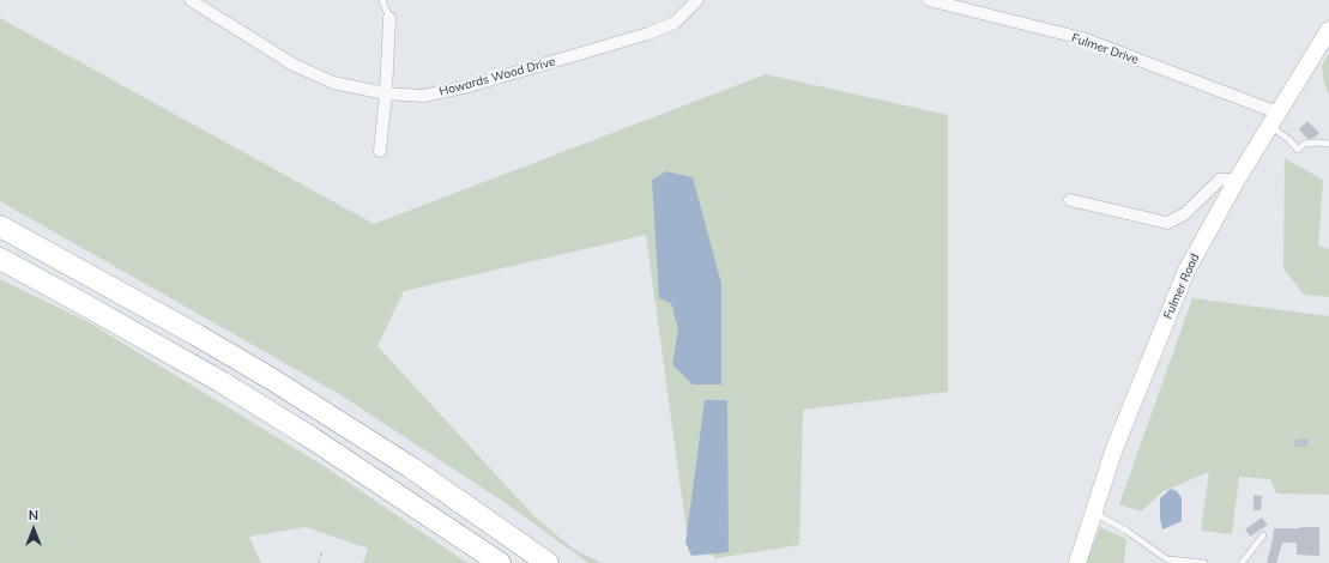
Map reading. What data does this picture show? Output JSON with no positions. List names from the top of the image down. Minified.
{"streets":{"street":["Fulmer Drive","Howards Wood Drive","Fulmer Road"]},"crossings":[["Fulmer Drive","Fulmer Road"]],"north":"top"}
